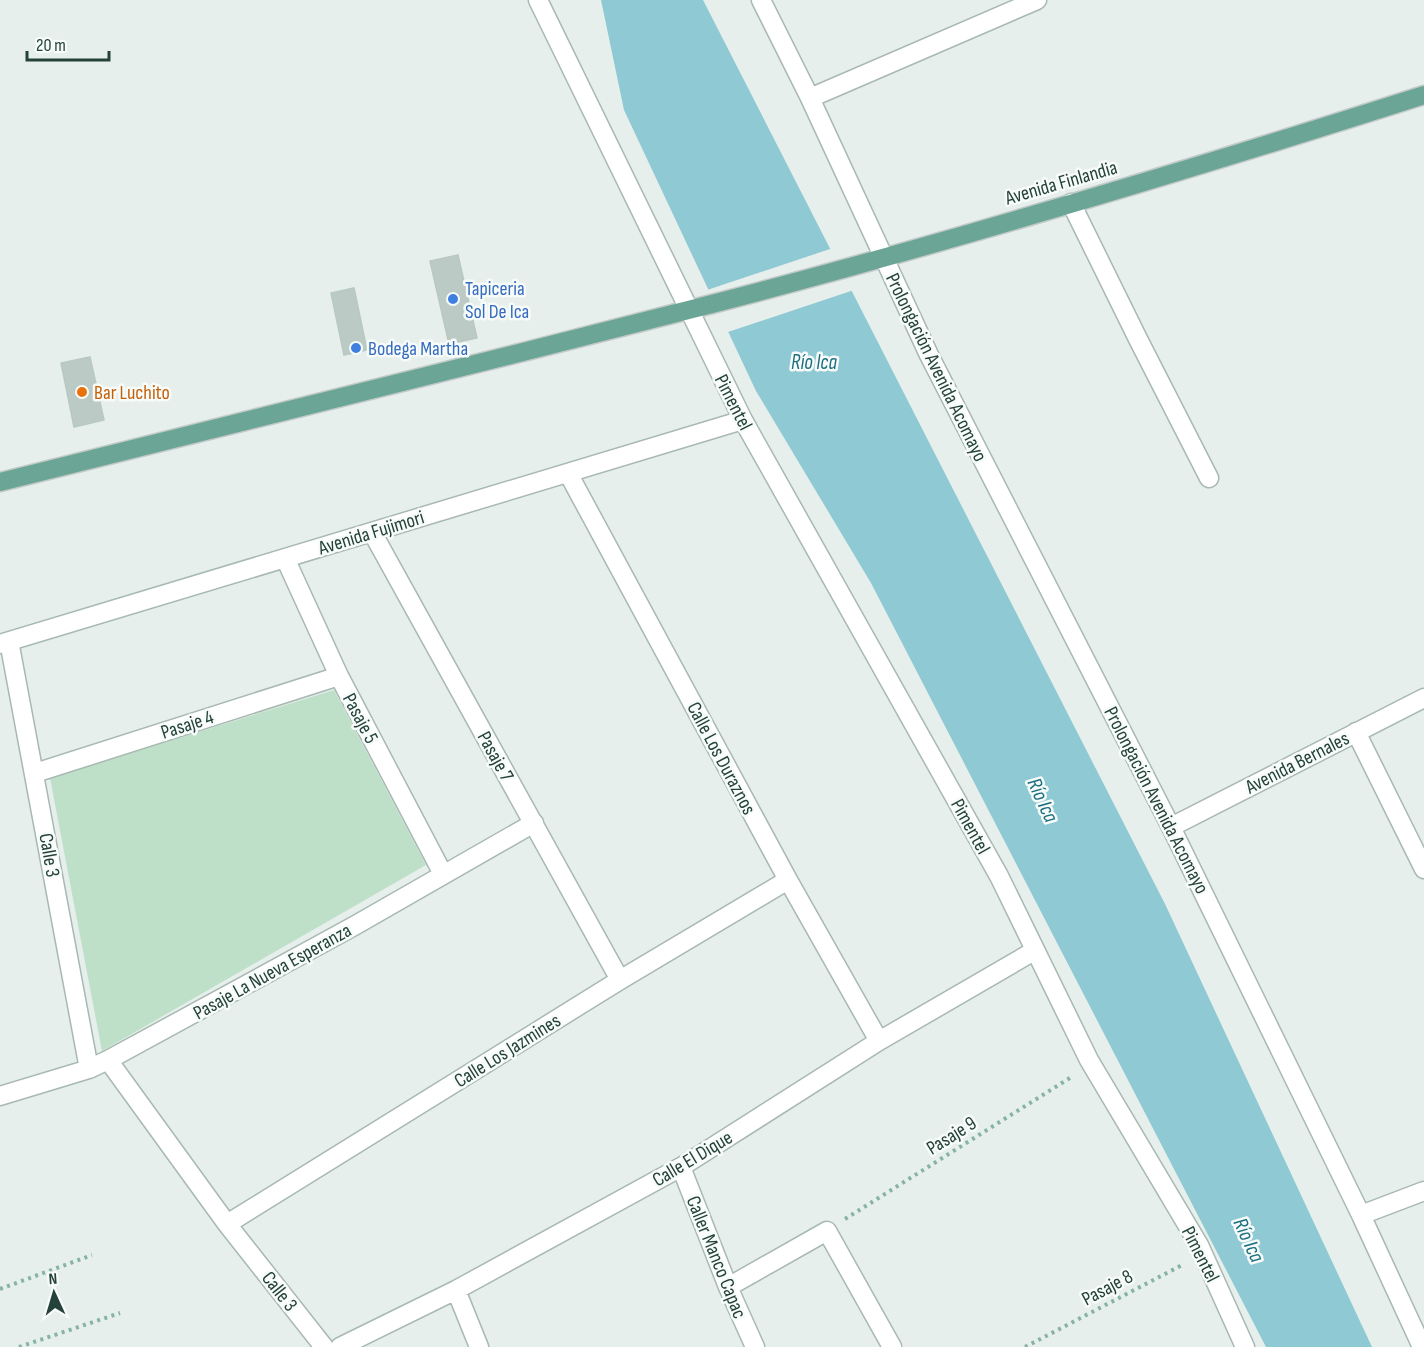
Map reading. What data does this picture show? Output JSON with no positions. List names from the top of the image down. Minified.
{"streets":{"main road":["Avenida Finlandia"],"street":["Prolongación Avenida Acomayo","Pimentel","Avenida Fujimori","Pasaje 5","Pasaje 4","Pasaje 7","Calle Los Duraznos","Avenida Bernales","Calle 3","Pasaje La Nueva Esperanza","Calle Los Jazmines","Calle El Dique","Caller Manco Capac"],"path":["Pasaje 9","Pasaje 8"]},"crossings":[["Avenida Finlandia","Prolongación Avenida Acomayo"],["Avenida Finlandia","Pimentel"],["Prolongación Avenida Acomayo","Avenida Bernales"],["Pimentel","Avenida Fujimori"],["Pimentel","Pasaje 9"],["Pimentel","Calle El Dique"],["Pimentel","Pasaje 8"],["Avenida Fujimori","Pasaje 5"],["Avenida Fujimori","Pasaje 7"],["Avenida Fujimori","Calle Los Duraznos"],["Avenida Fujimori","Calle 3"],["Pasaje 5","Pasaje 4"],["Pasaje 5","Pasaje La Nueva Esperanza"],["Pasaje 4","Calle 3"],["Pasaje 7","Pasaje La Nueva Esperanza"],["Pasaje 7","Calle Los Jazmines"],["Calle Los Duraznos","Calle Los Jazmines"],["Calle Los Duraznos","Calle El Dique"],["Calle 3","Pasaje La Nueva Esperanza"],["Calle 3","Calle Los Jazmines"],["Calle El Dique","Caller Manco Capac"]],"water":["Río Ica"],"places":["Tapiceria Sol De Ica","Bodega Martha","Bar Luchito"],"scale_bar":"20 m","north":"top"}
